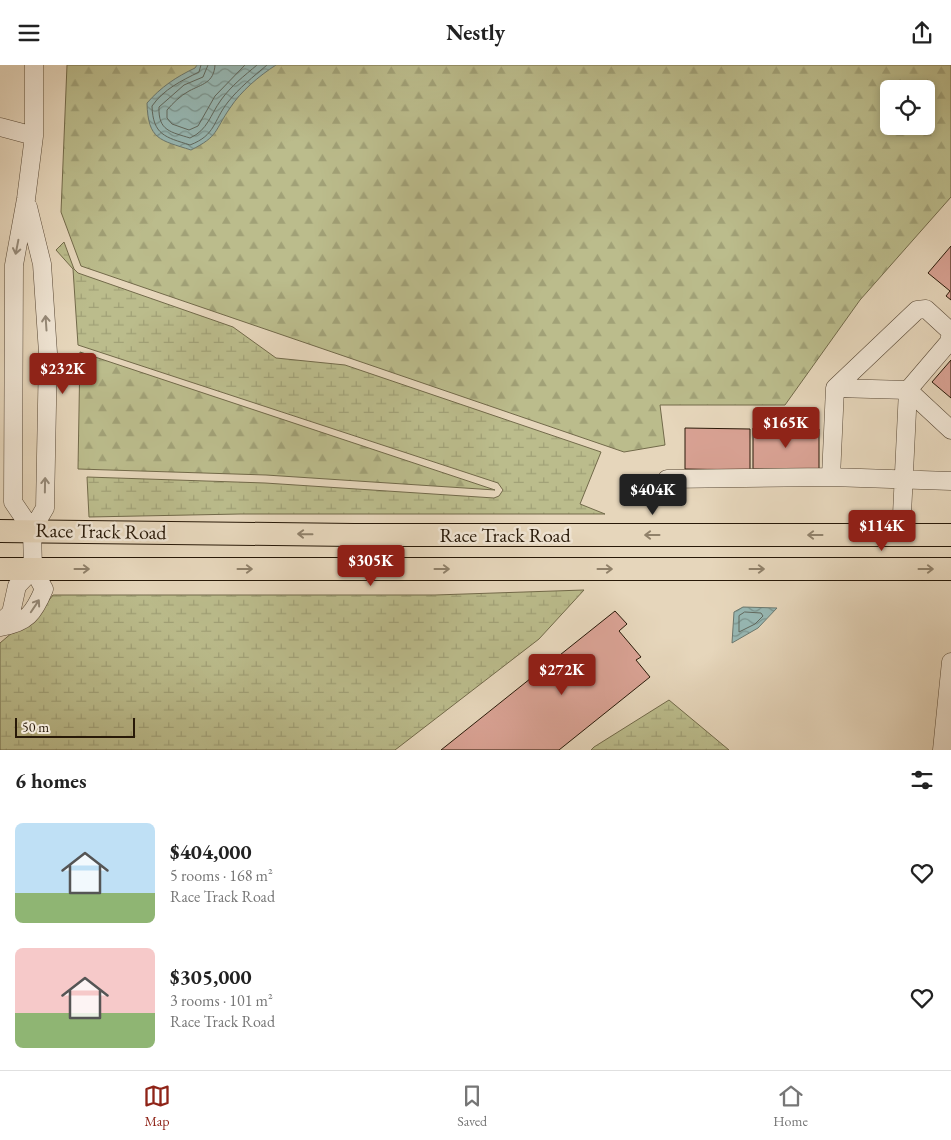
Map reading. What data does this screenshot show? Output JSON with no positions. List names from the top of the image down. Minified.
{"streets":{"main road":["Race Track Road"]},"scale_bar":"50 m","page":{"header":"Nestly","price":["$232K","$165K","$404K","$114K","$305K","$272K"],"scale":"50 m","heading":"6 homes","list":[{"name":"$404,000","note":"5 rooms · 168 m² · Race Track Road"},{"name":"$305,000","note":"3 rooms · 101 m² · Race Track Road"}],"tabs":["Map","Saved","Home"]}}
